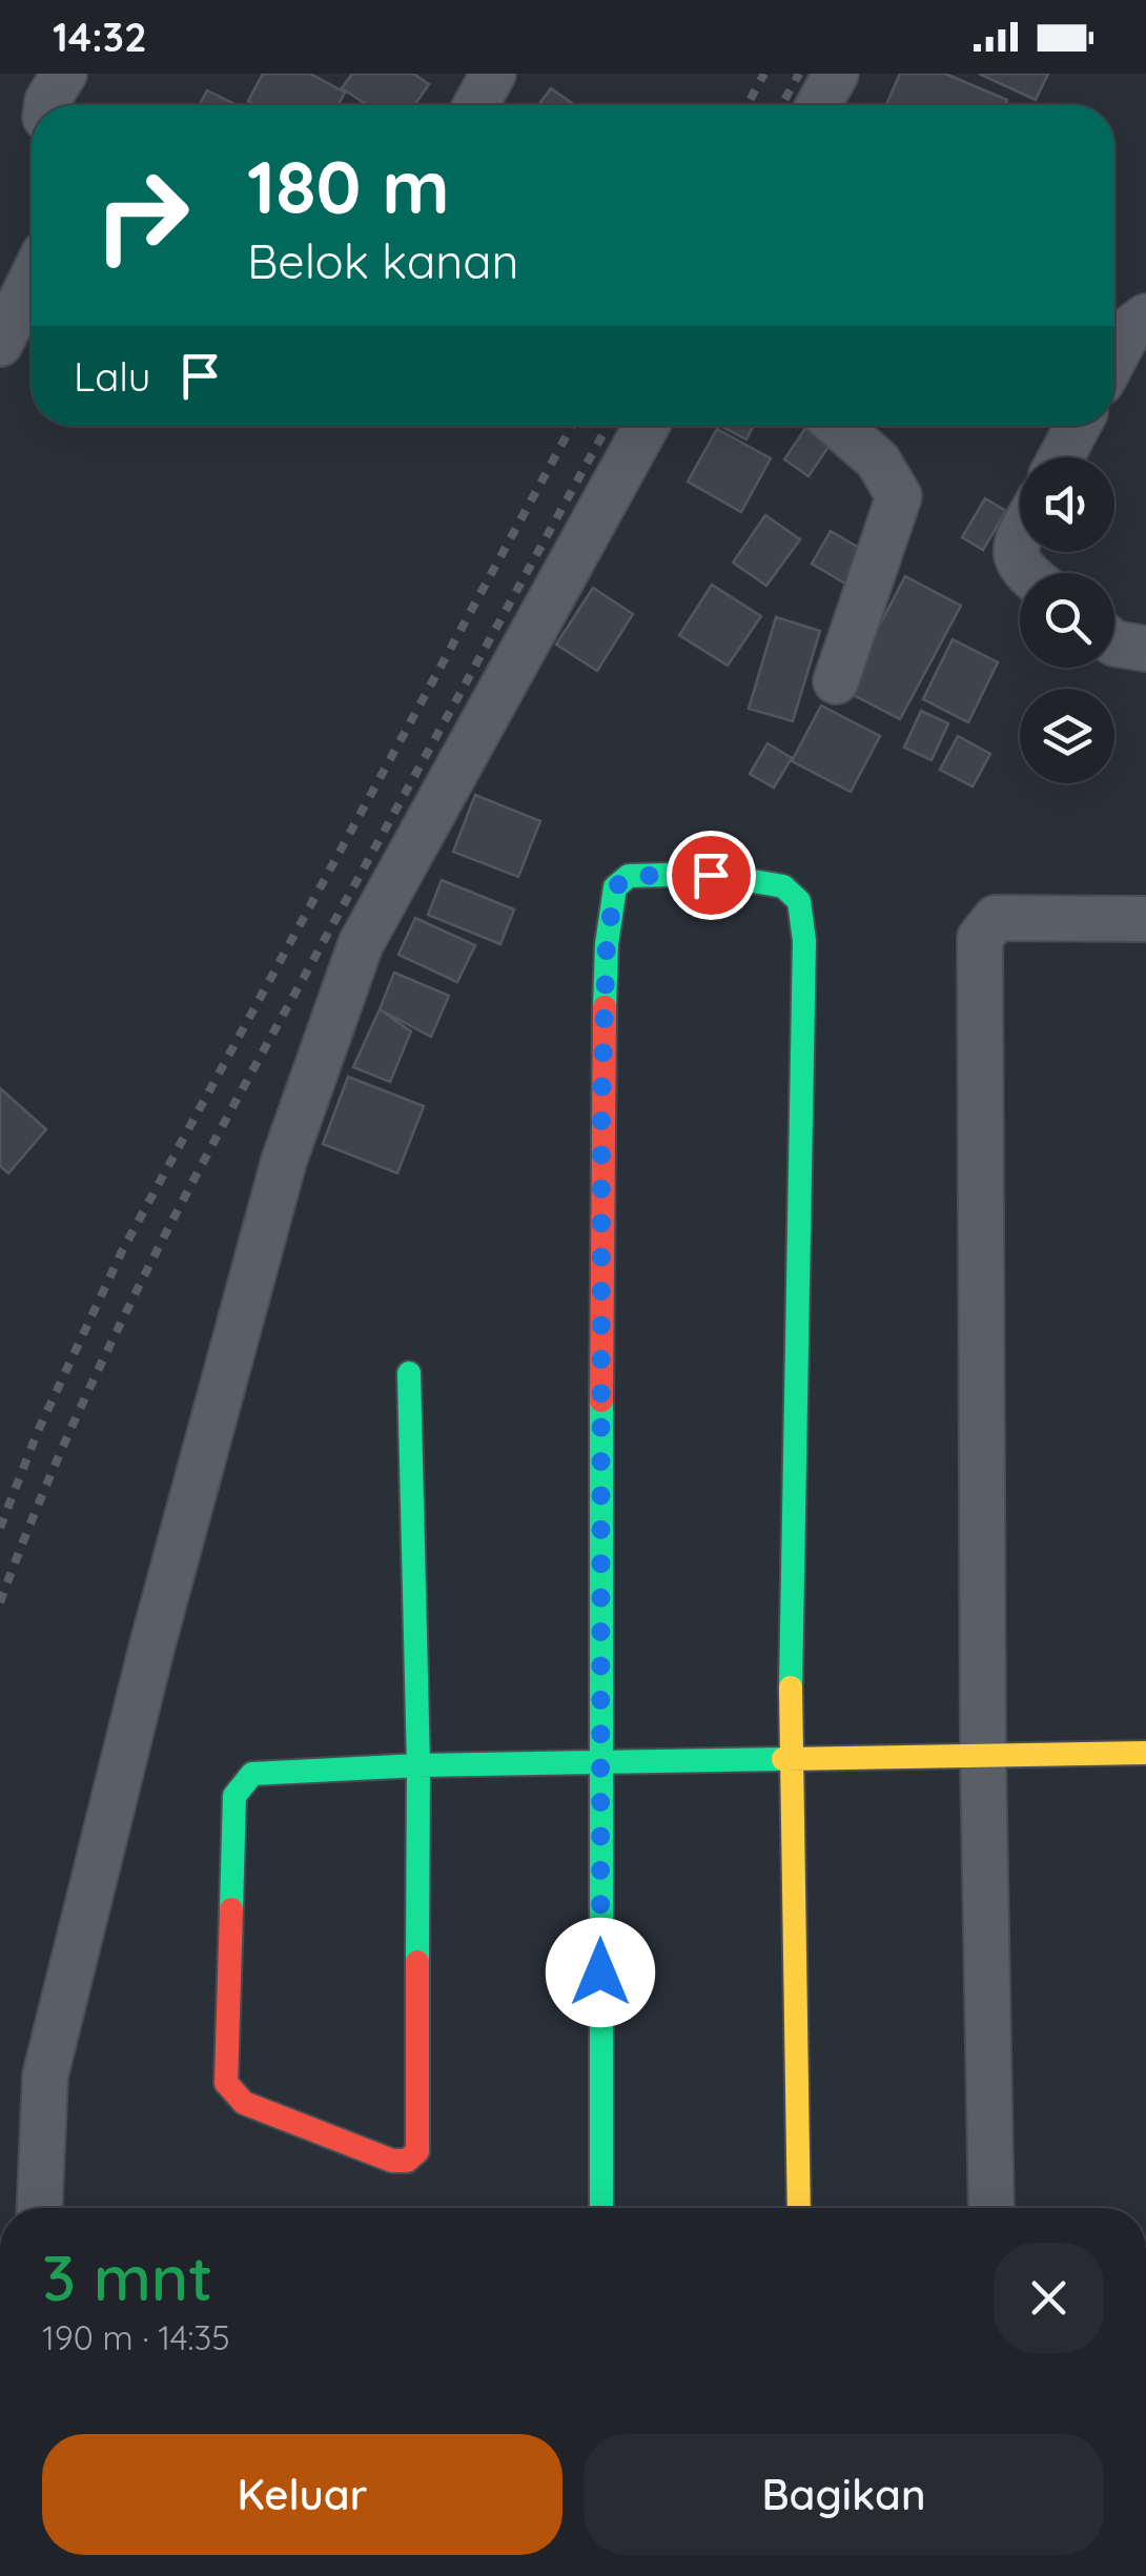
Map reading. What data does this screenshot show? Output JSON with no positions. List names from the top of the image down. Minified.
{"page":{"status":"14:32","turn":["180 m","Belok kanan"],"then":"Lalu","heading":["3 mnt","190 m · 14:35"],"buttons":["Keluar","Bagikan"]}}
